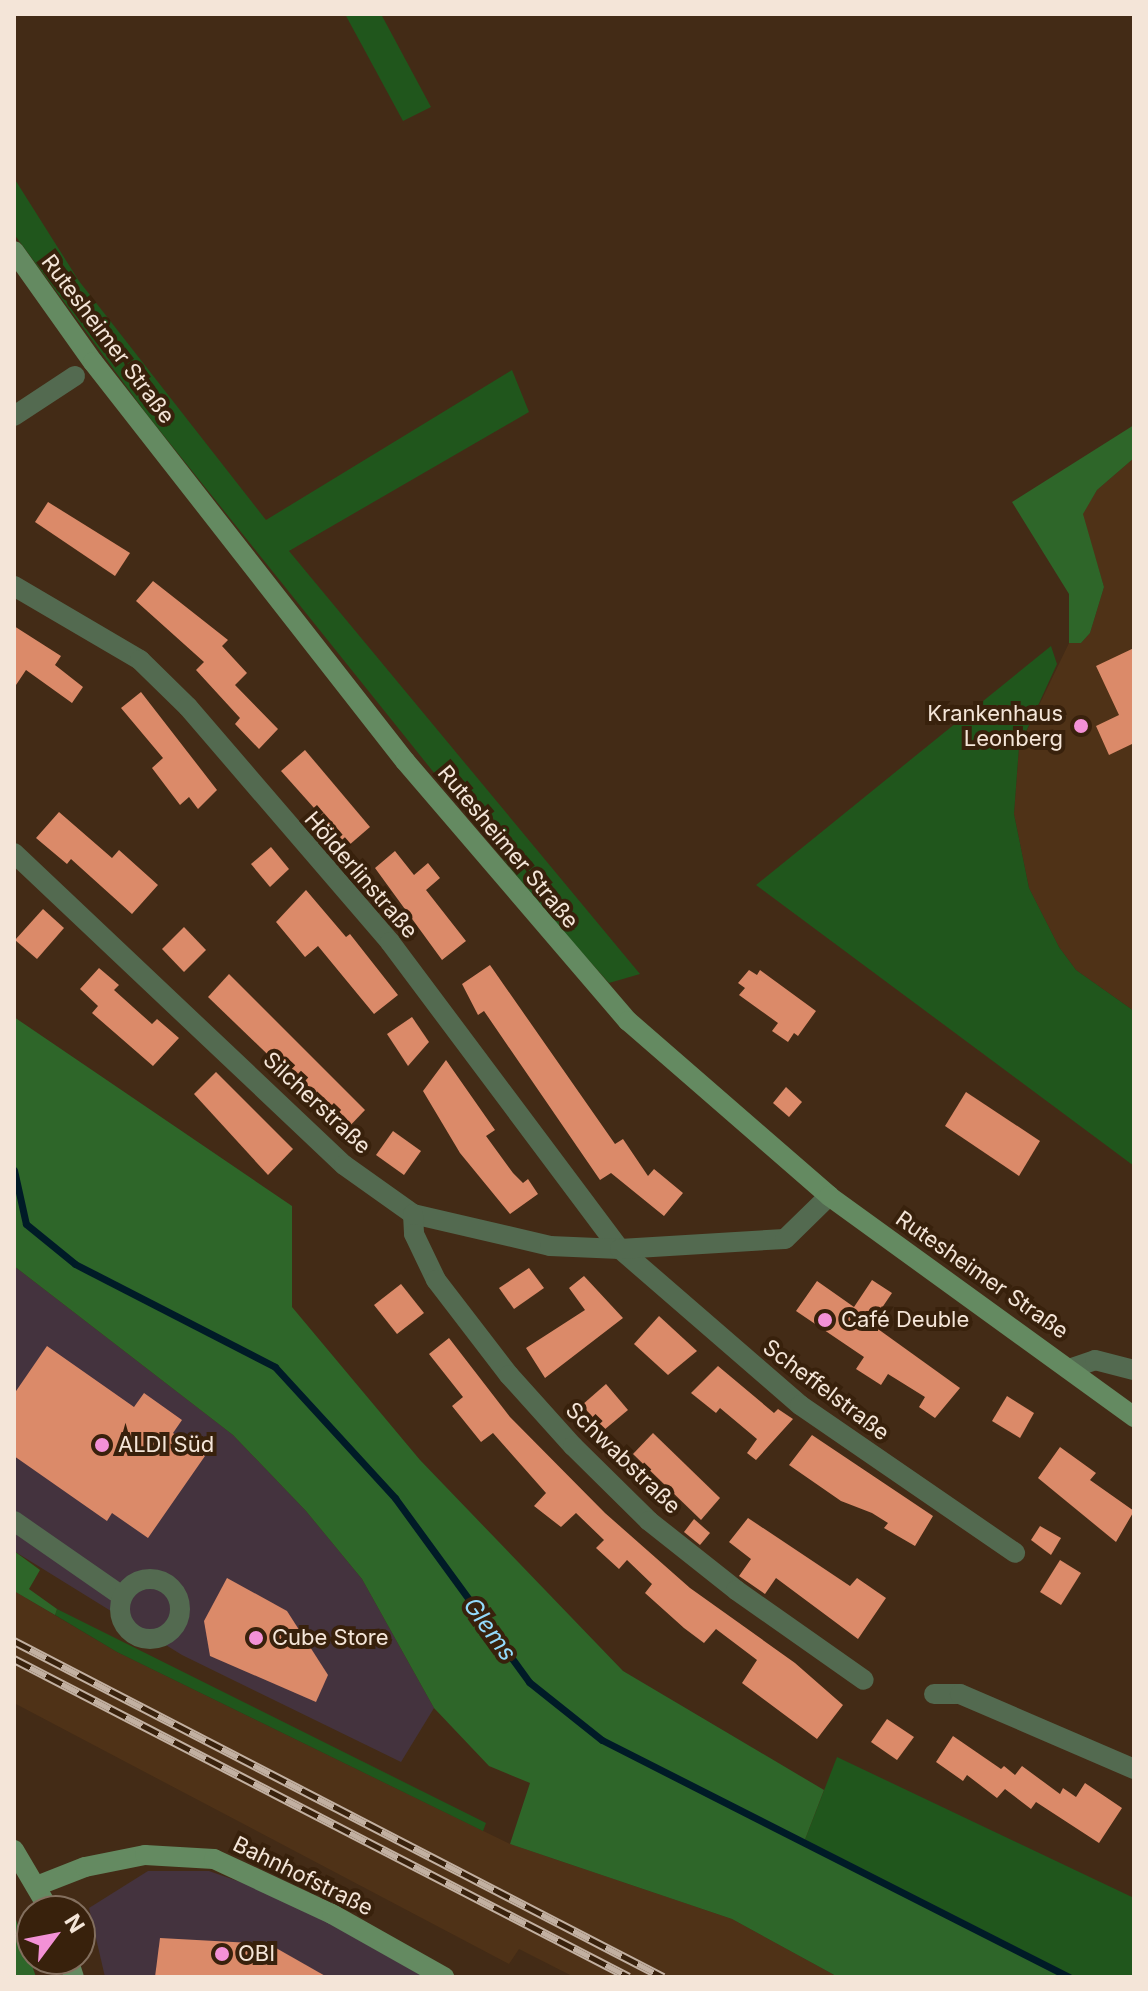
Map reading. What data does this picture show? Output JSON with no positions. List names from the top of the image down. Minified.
{"streets":{"street":["Rutesheimer Straße","Hölderlinstraße","Silcherstraße","Scheffelstraße","Schwabstraße","Bahnhofstraße"]},"crossings":[["Rutesheimer Straße","Silcherstraße"],["Hölderlinstraße","Silcherstraße"],["Hölderlinstraße","Scheffelstraße"],["Silcherstraße","Scheffelstraße"],["Silcherstraße","Schwabstraße"]],"water":["Glems"],"places":["Krankenhaus Leonberg","Café Deuble","ALDI Süd","Cube Store","OBI"],"north":"top right"}
